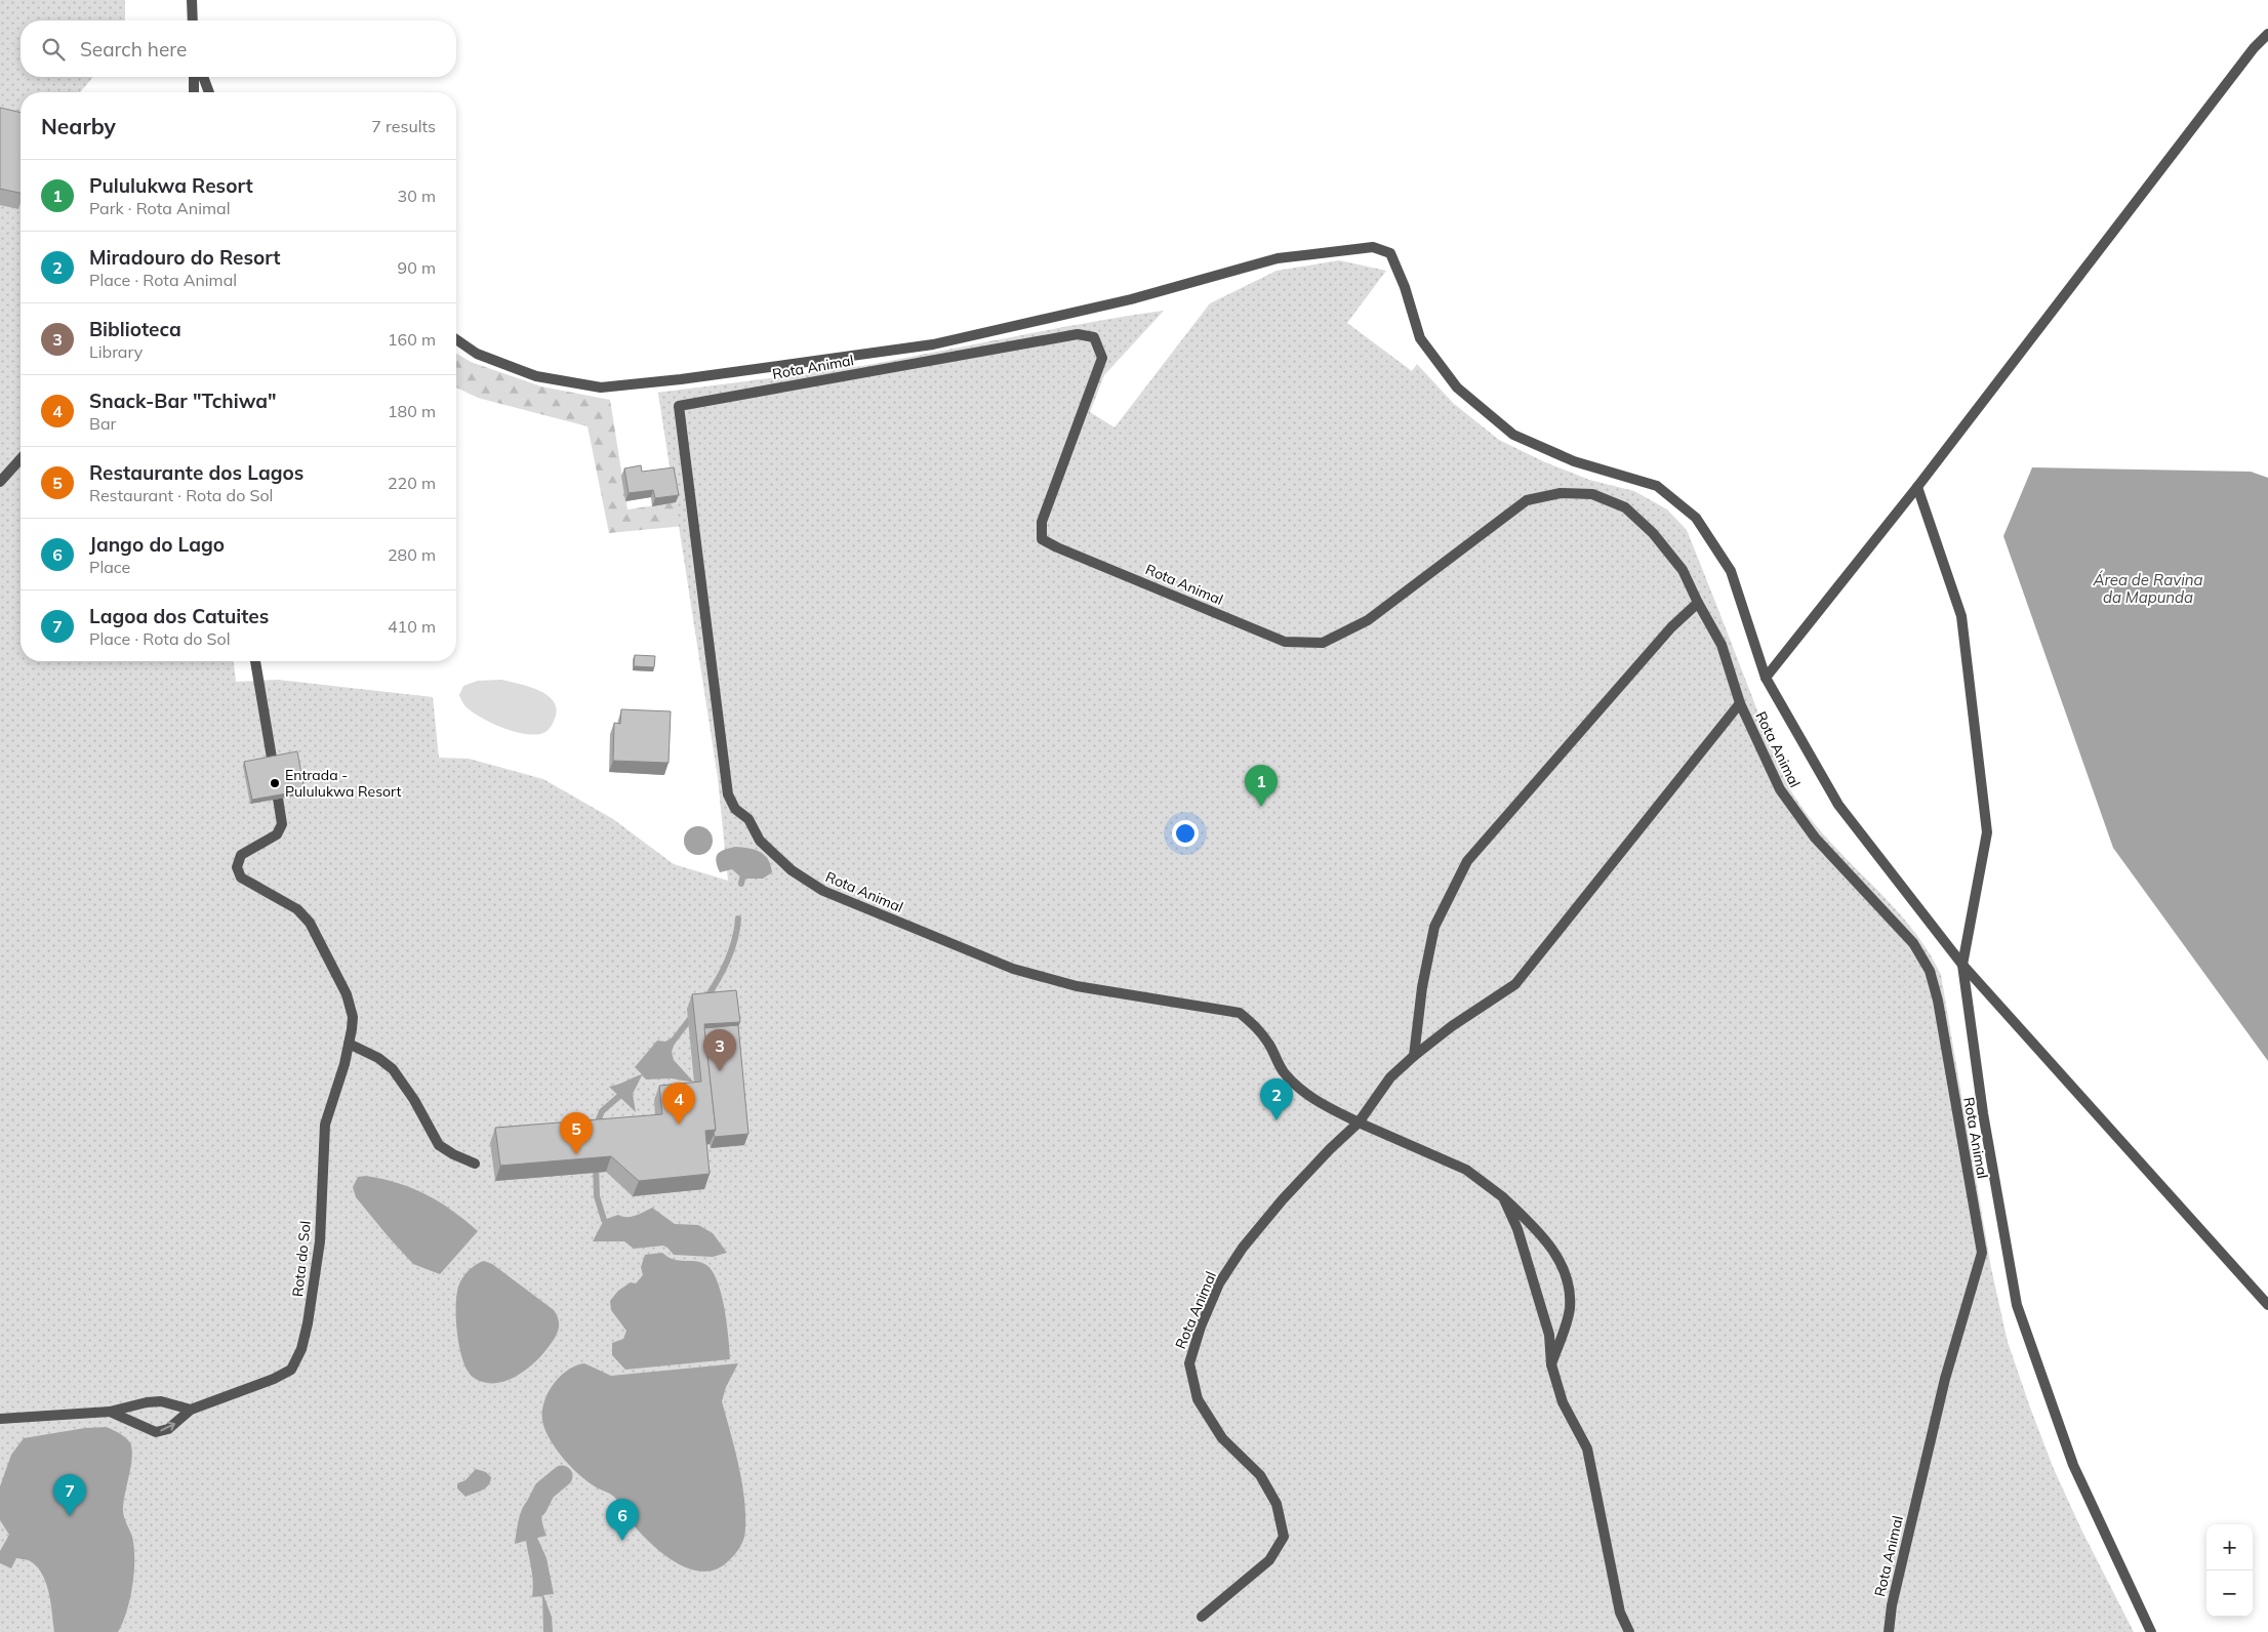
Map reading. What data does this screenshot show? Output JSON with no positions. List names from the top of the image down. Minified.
{"streets":{"street":["Rota Animal","Rota do Sol"]},"water":["Área de Ravina da Mapunda"],"places":["Entrada - Pululukwa Resort"],"page":{"search":"Search here","heading":["Nearby","7 results"],"list":[{"mark":"1","name":"Pululukwa Resort","note":"Park · Rota Animal","value":"30 m"},{"mark":"2","name":"Miradouro do Resort","note":"Place · Rota Animal","value":"90 m"},{"mark":"3","name":"Biblioteca","note":"Library","value":"160 m"},{"mark":"4","name":"Snack-Bar \"Tchiwa\"","note":"Bar","value":"180 m"},{"mark":"5","name":"Restaurante dos Lagos","note":"Restaurant · Rota do Sol","value":"220 m"},{"mark":"6","name":"Jango do Lago","note":"Place","value":"280 m"},{"mark":"7","name":"Lagoa dos Catuites","note":"Place · Rota do Sol","value":"410 m"}],"pins":["1","3","2","4","5","7","6"],"map_buttons":["+","−"]}}
